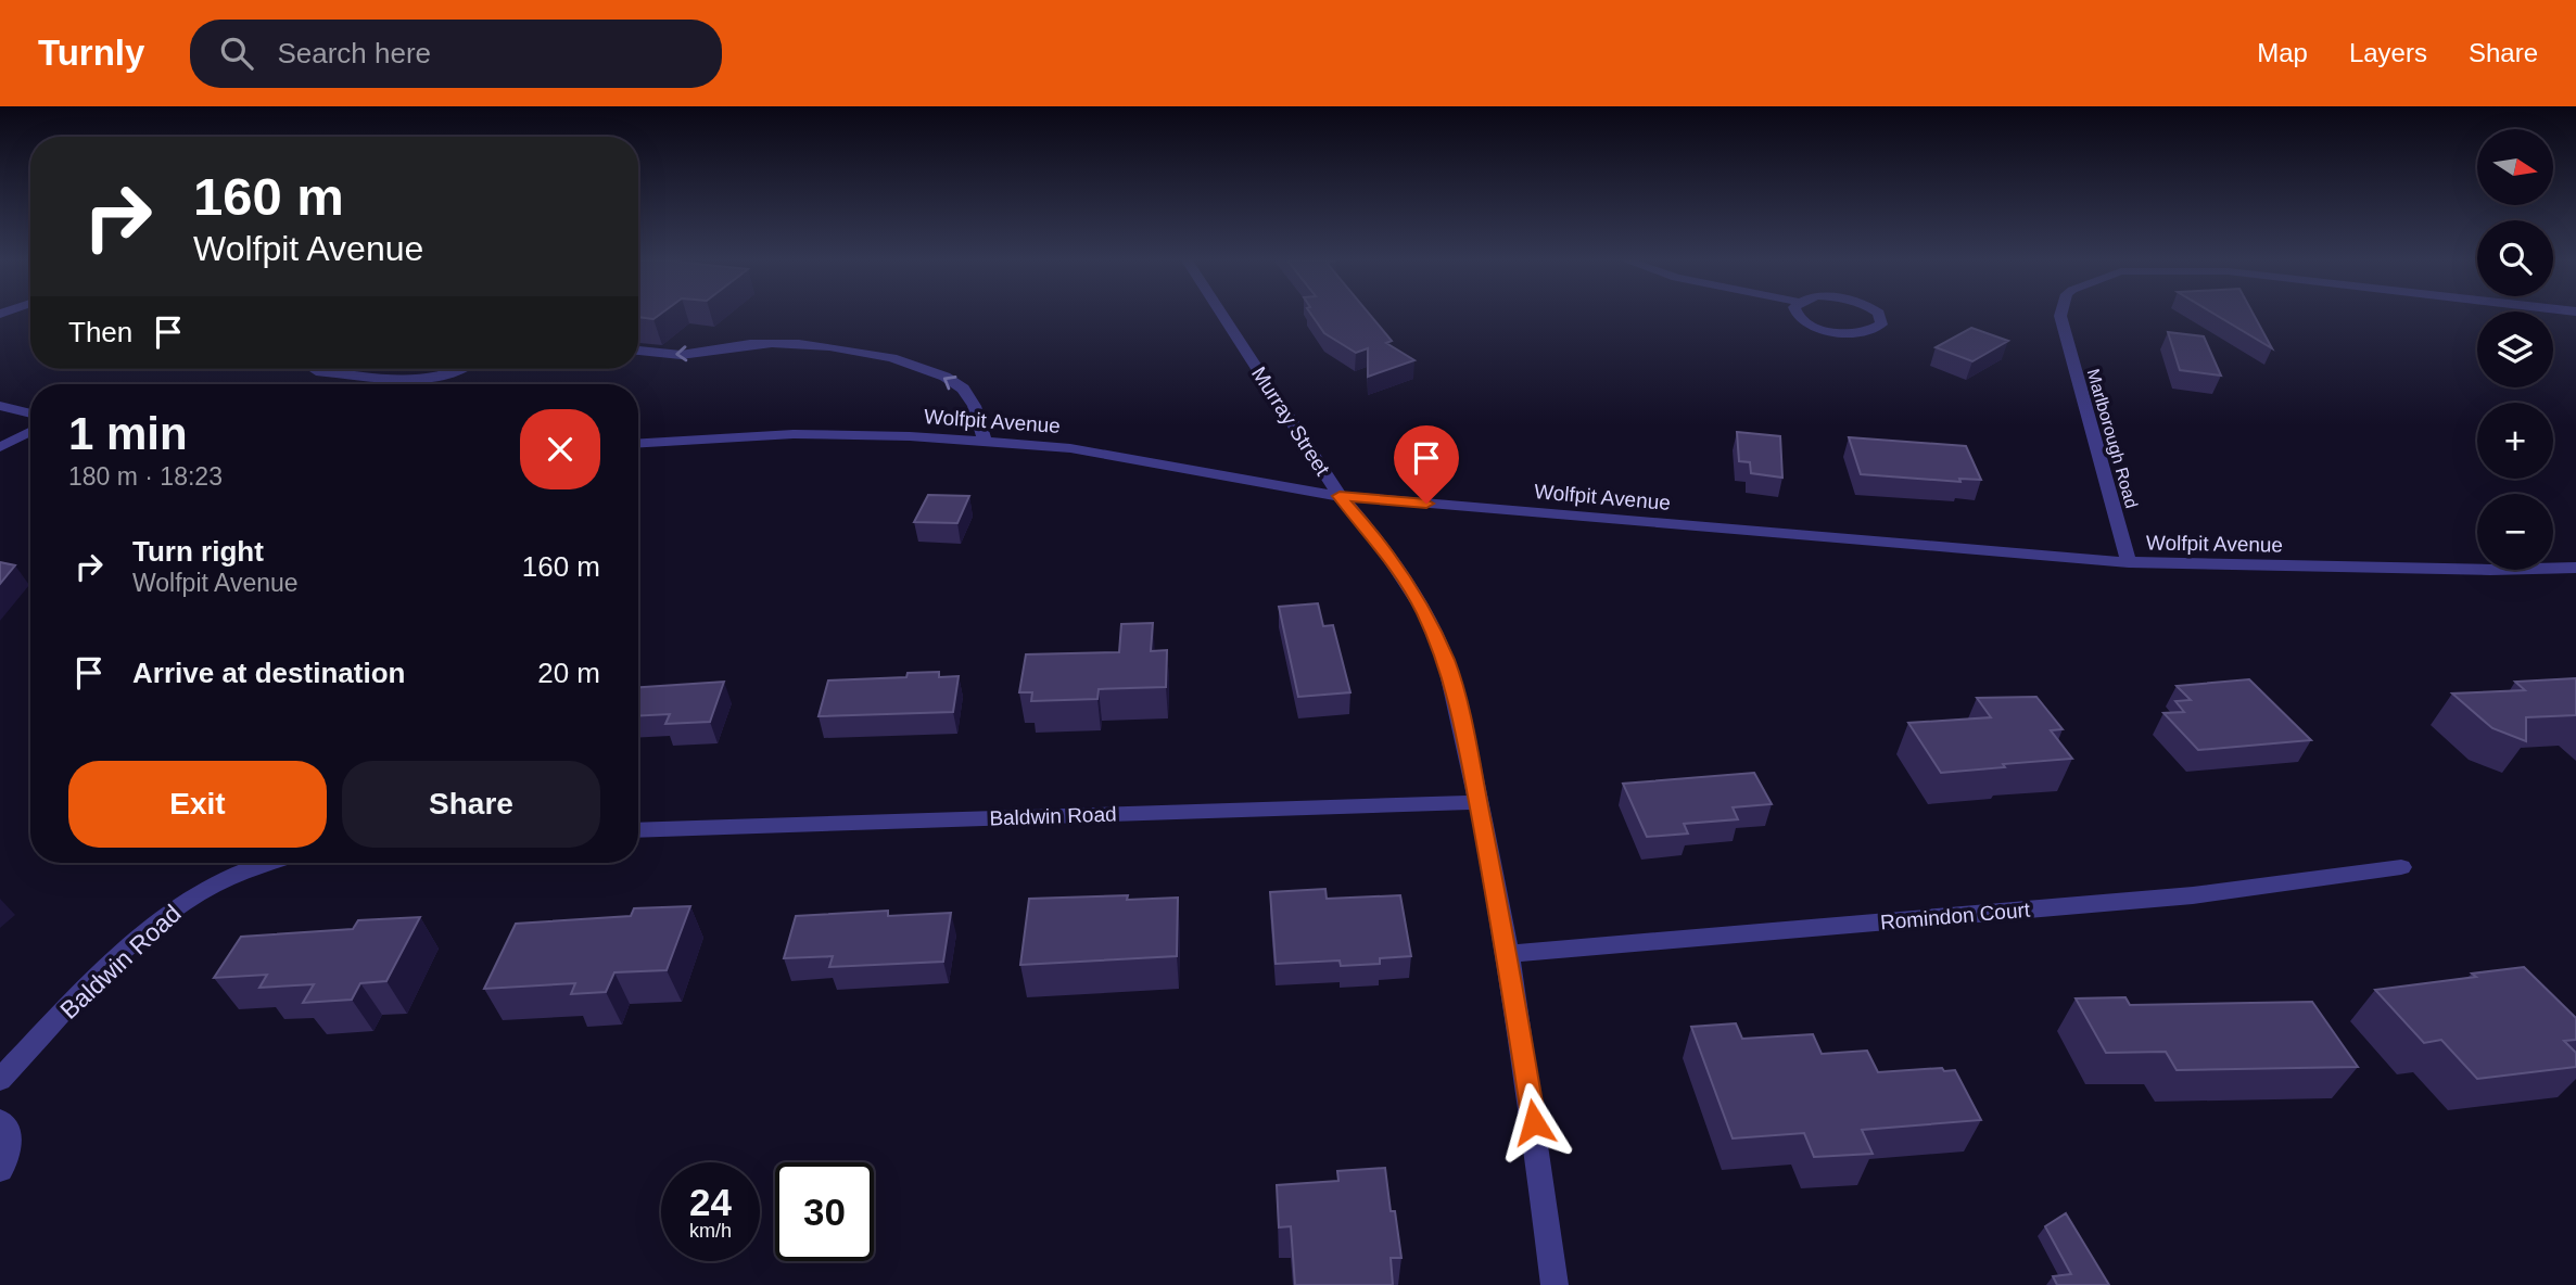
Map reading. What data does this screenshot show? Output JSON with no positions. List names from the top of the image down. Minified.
{"streets":{"street":["Wolfpit Avenue","Murray Street","Marlborough Road","Baldwin Road","Romindon Court"]},"crossings":[["Wolfpit Avenue","Murray Street"],["Wolfpit Avenue","Marlborough Road"],["Murray Street","Baldwin Road"],["Murray Street","Romindon Court"]],"north":"right","page":{"header":"Turnly","search":"Search here","nav":["Map","Layers","Share"],"map_buttons":["+","−"],"turn":["160 m","Wolfpit Avenue"],"then":"Then","heading":["1 min","180 m · 18:23"],"list":[{"name":"Turn right","note":"Wolfpit Avenue","value":"160 m"},{"name":"Arrive at destination","value":"20 m"}],"buttons":["Exit","Share"],"speed":"24 km/h","limit":"30"}}
